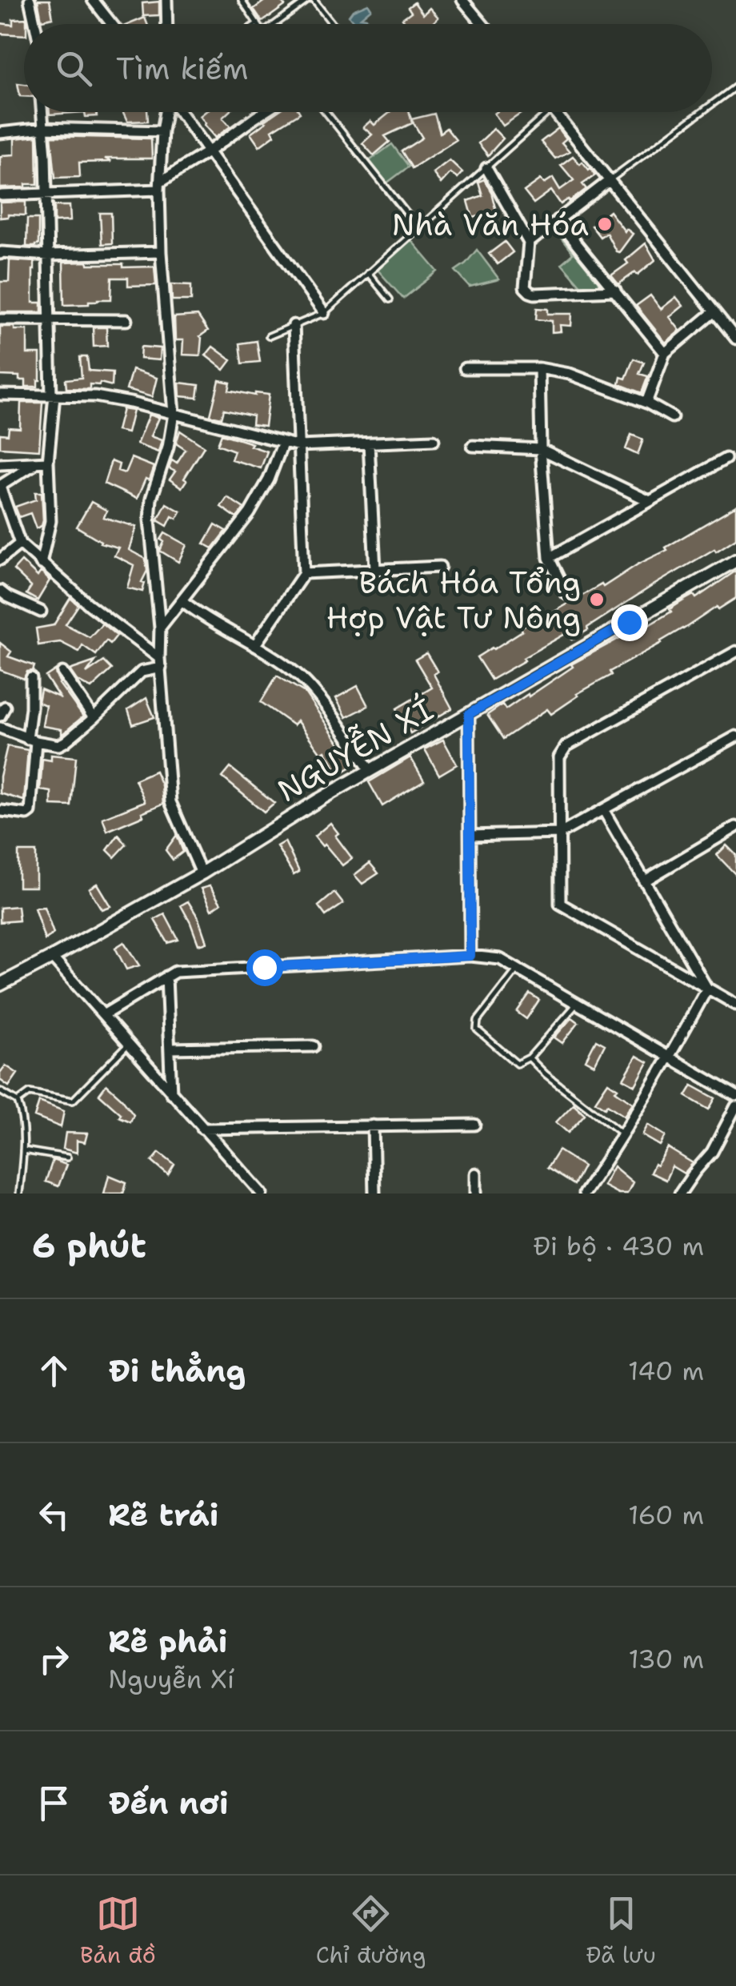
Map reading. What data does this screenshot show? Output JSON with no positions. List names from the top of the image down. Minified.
{"streets":{"street":["NGUYỄN XÍ"]},"places":["Nhà Văn Hóa","Bách Hóa Tổng Hợp Vật Tư Nông"],"page":{"search":"Tìm kiếm","heading":["6 phút","Đi bộ · 430 m"],"list":[["Đi thẳng","140 m"],["Rẽ trái","160 m"],["Rẽ phải","Nguyễn Xí","130 m"],"Đến nơi"],"nav":["Bản đồ","Chỉ đường","Đã lưu"]}}
